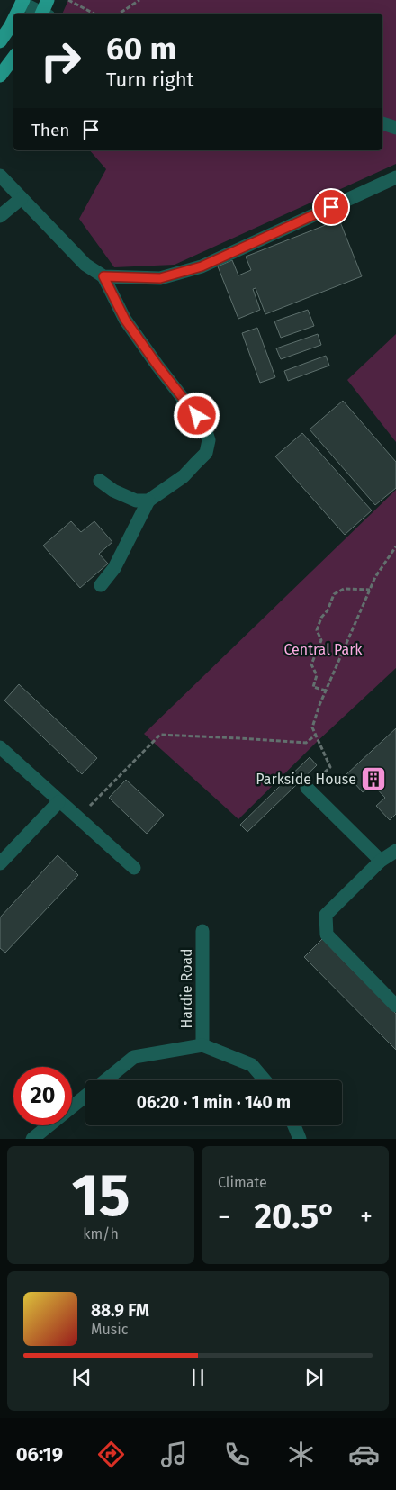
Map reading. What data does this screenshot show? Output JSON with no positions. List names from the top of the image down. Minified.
{"streets":{"street":["Hardie Road"]},"parks":["Central Park"],"places":{"building":["Parkside House"]},"page":{"turn":["60 m","Turn right"],"then":"Then","limit":"20","trip":"06:20 · 1 min · 140 m","tile":[["15","km/h"],"Climate"],"heat":["−","20.5°","+"],"song":["88.9 FM","Music"],"tabs":"06:19"}}
